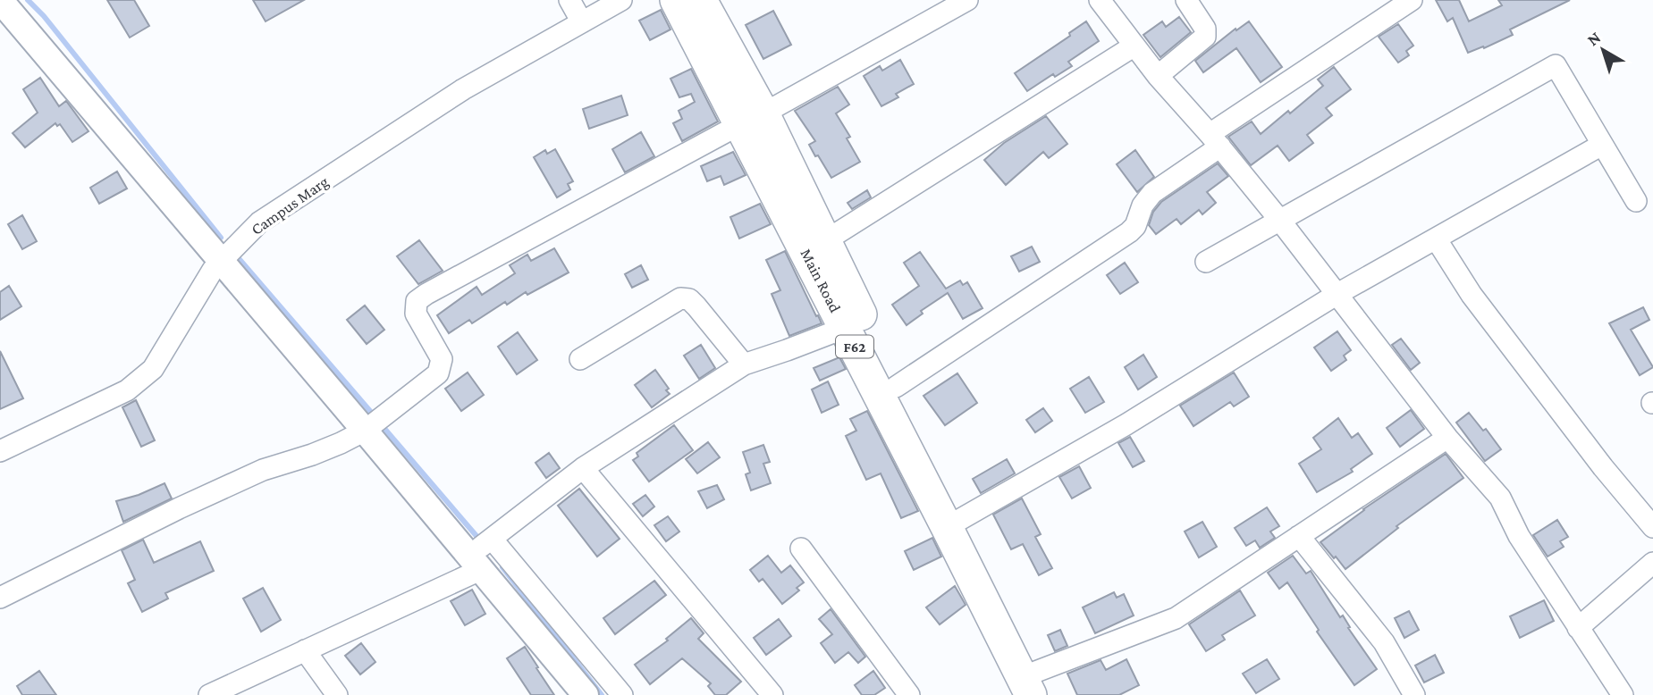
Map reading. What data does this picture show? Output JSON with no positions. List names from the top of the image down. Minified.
{"streets":{"main road":["Main Road","F62"],"street":["Campus Marg"]},"north":"top left"}
